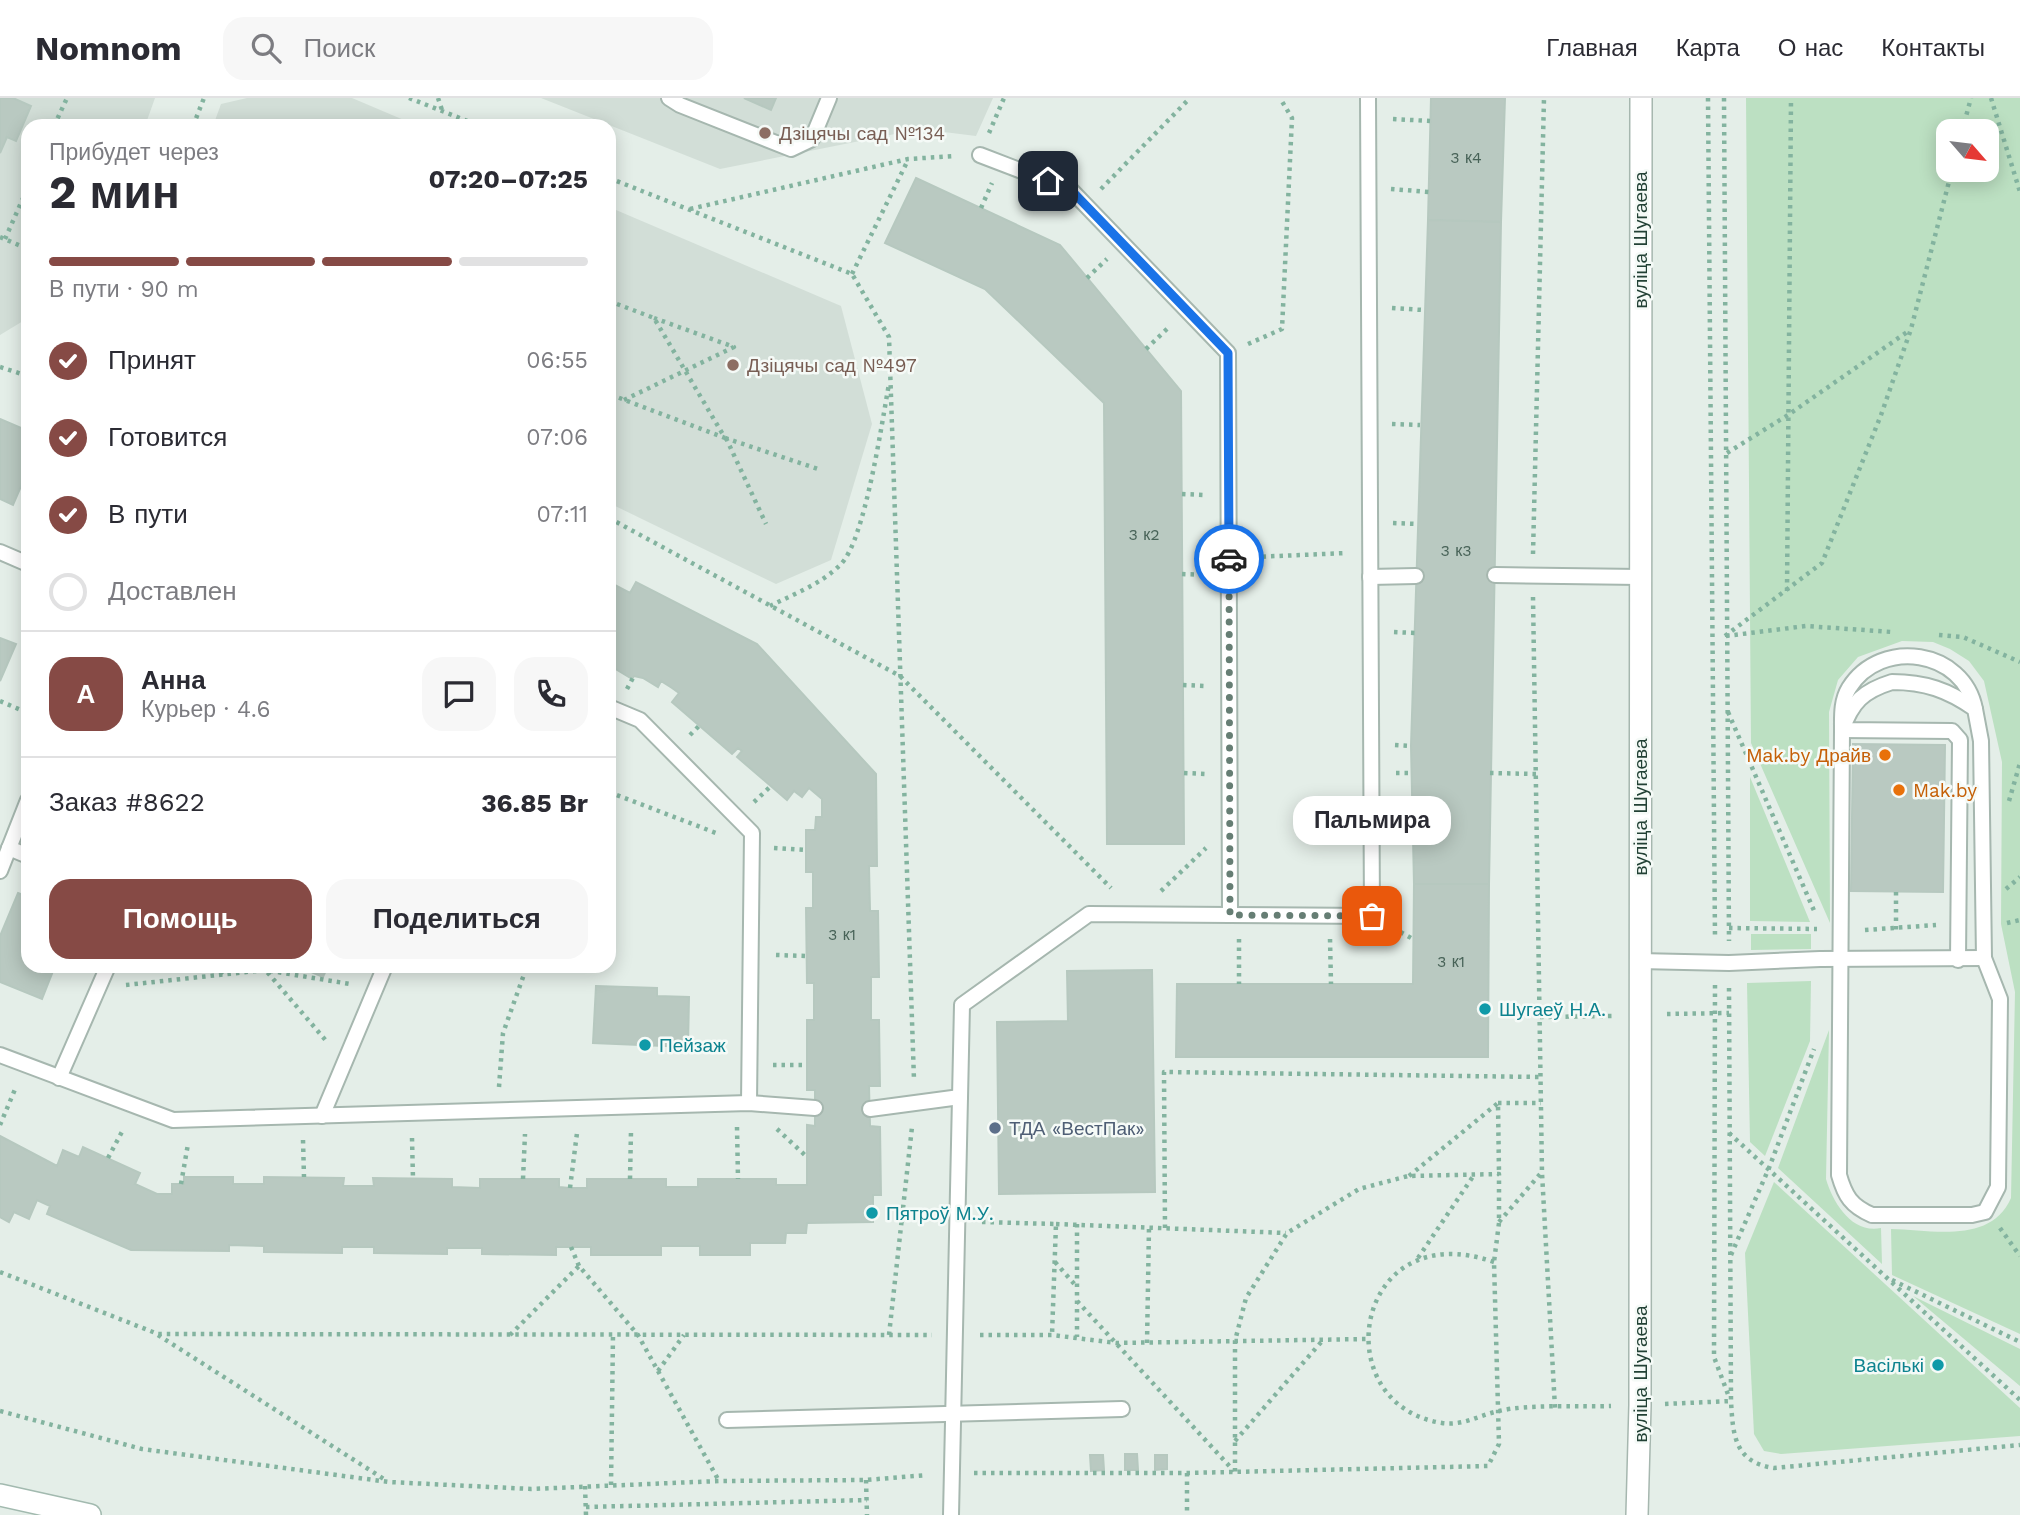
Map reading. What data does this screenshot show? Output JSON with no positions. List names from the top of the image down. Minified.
{"streets":{"street":["вуліца Шугаева"]},"places":["Дзіцячы сад №134","Дзіцячы сад №497","Маk.by Драйв","Mak.by","Пальмира","Шугаеў Н.А.","Пейзаж","ТДА «ВестПак»","Пятроў М.У.","Васількі"],"house_numbers":["3 к4","3 к2","3 к3","3 к1","3 к1"],"north":"bottom right","page":{"header":"Nomnom","search":"Поиск","nav":["Главная","Карта","О нас","Контакты"],"heading":["2 мин","Прибудет через","07:20–07:25"],"panel":["Анна","Курьер · 4.6","Заказ #8622","36.85 Br"],"bar":"В пути · 90 m","list":[["Принят","06:55"],["Готовится","07:06"],["В пути","07:11"],"Доставлен"],"round":"А","bubble":"Пальмира","buttons":["Помощь","Поделиться"]}}
